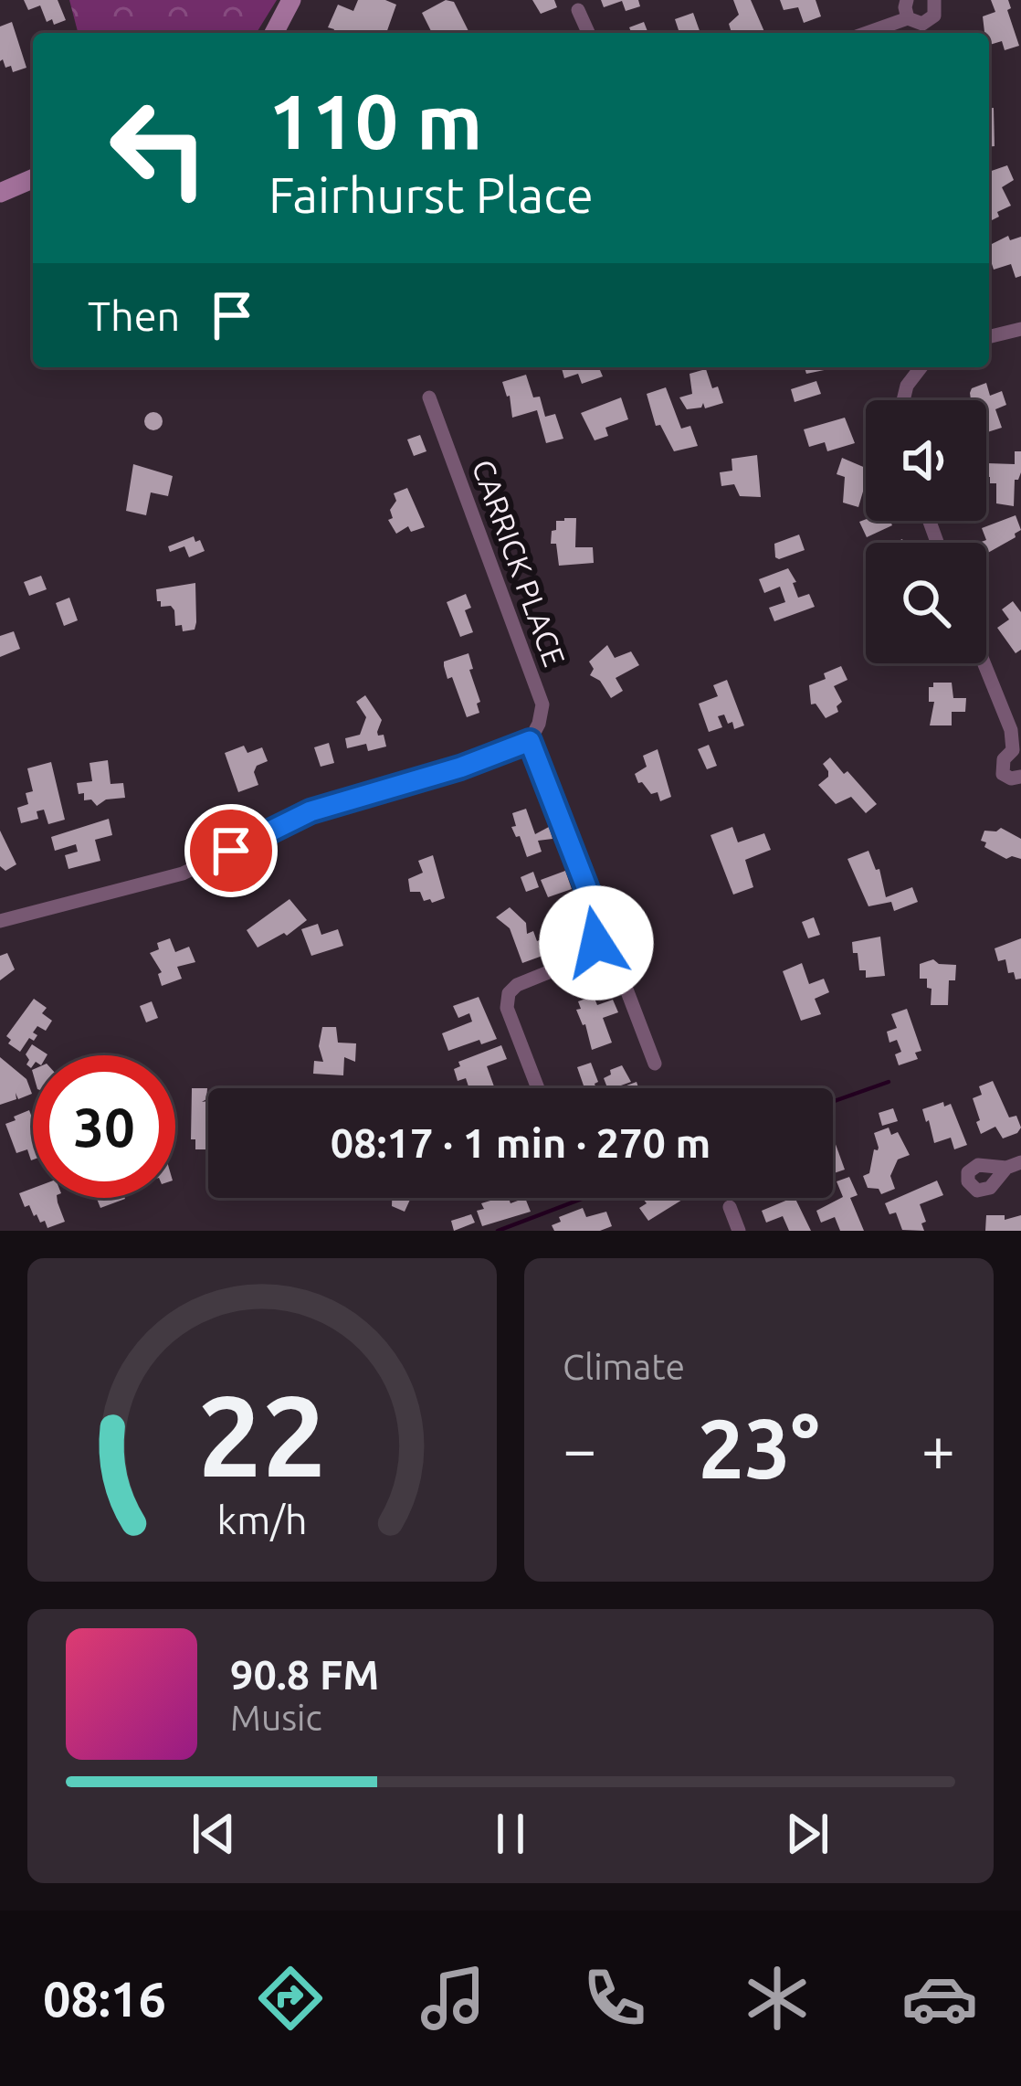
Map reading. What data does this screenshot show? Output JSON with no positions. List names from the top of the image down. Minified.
{"streets":{"street":["CARRICK PLACE"]},"page":{"turn":["110 m","Fairhurst Place"],"then":"Then","limit":"30","trip":"08:17 · 1 min · 270 m","tile":"Climate","heat":["−","23°","+"],"song":["90.8 FM","Music"],"tabs":"08:16","gauge":["22","km/h"]}}
